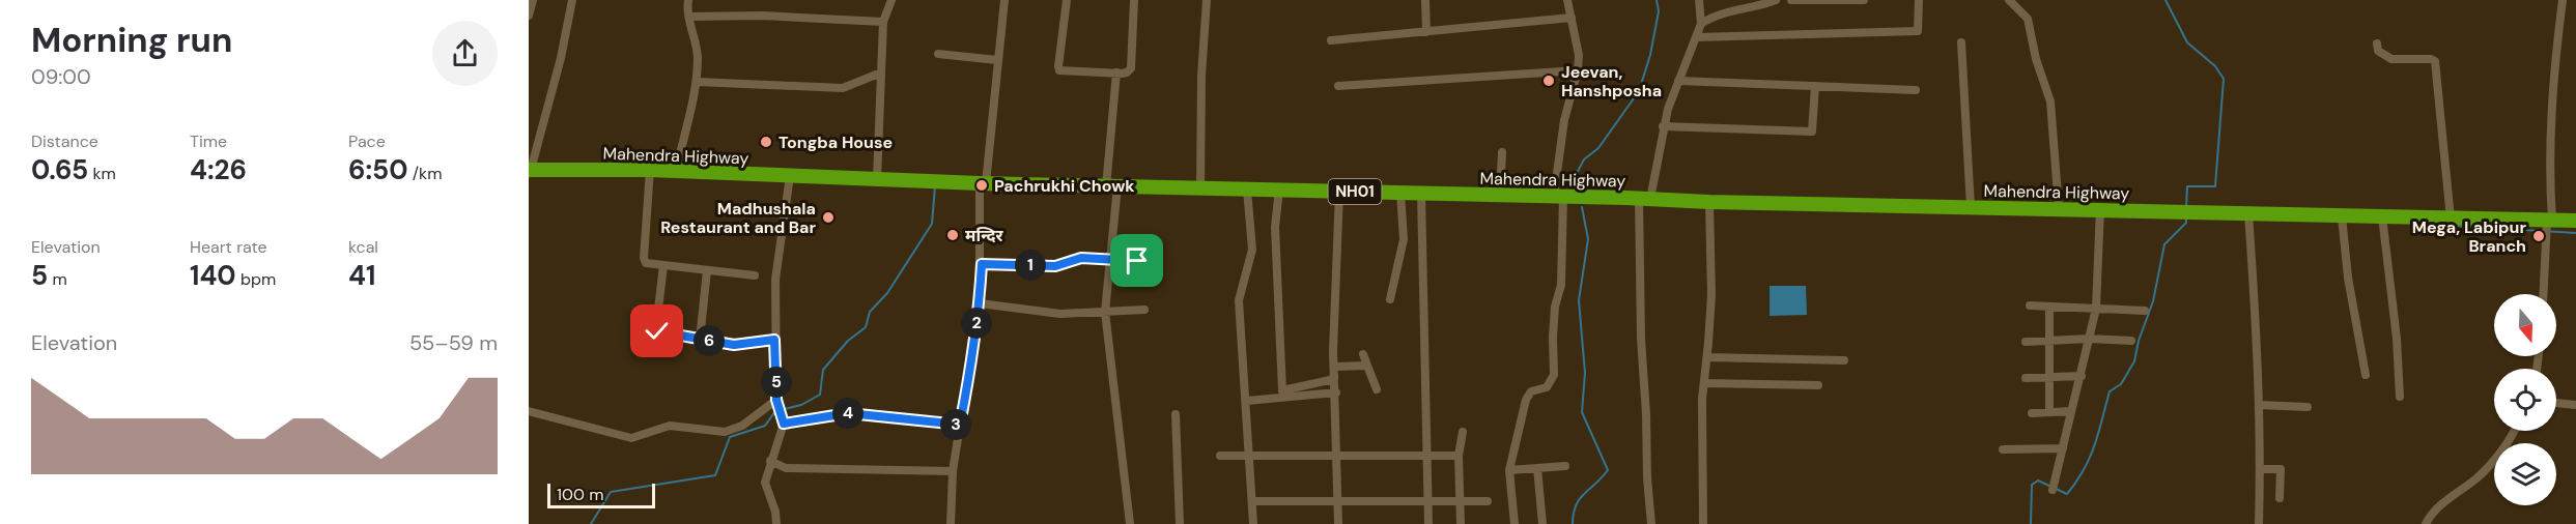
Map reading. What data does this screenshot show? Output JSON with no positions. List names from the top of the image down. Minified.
{"streets":{"highway":["Mahendra Highway","NH01"]},"places":["Jeevan, Hanshposha","Tongba House","Pachrukhi Chowk","Madhushala Restaurant and Bar","मन्दिर","Mega, Labipur Branch"],"scale_bar":"100 m","north":"bottom","page":{"heading":["Morning run","09:00"],"stats":[["Distance","0.65 km"],["Time","4:26"],["Pace","6:50 /km"],["Elevation","5 m"],["Heart rate","140 bpm"],["kcal","41"]],"pins":["1","2","6","5","4","3"],"chart":["Elevation","55–59 m"],"scale":"100 m"}}
